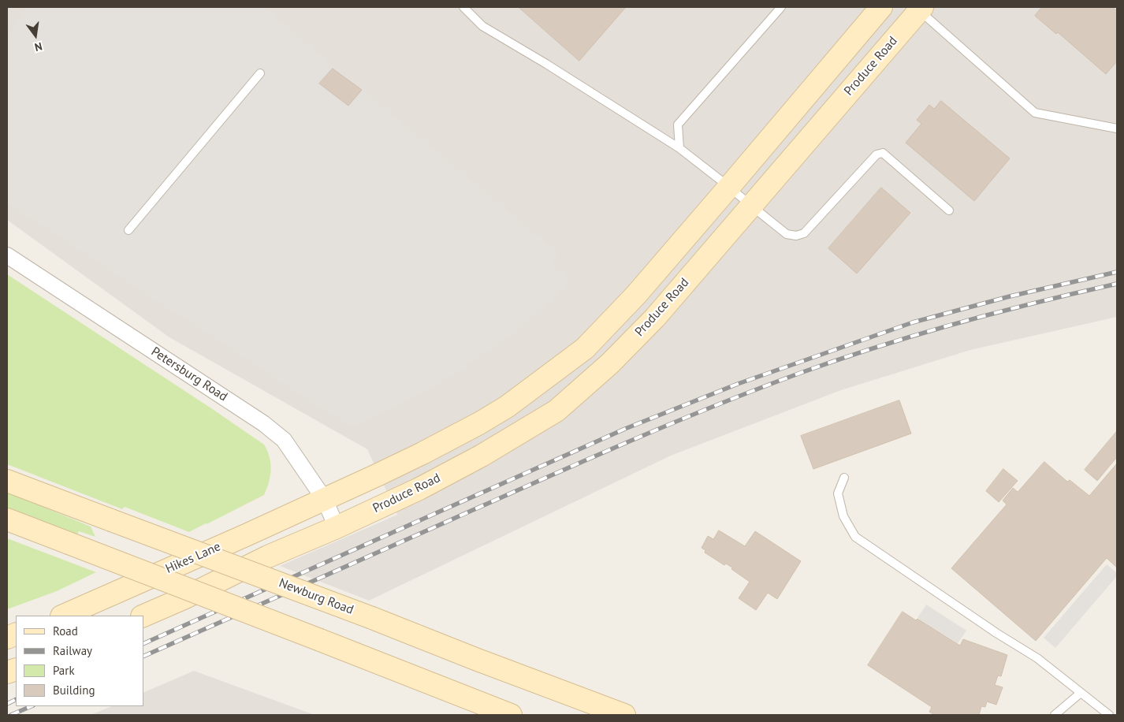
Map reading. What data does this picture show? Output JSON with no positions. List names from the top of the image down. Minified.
{"streets":{"street":["Produce Road","Petersburg Road","Hikes Lane","Newburg Road"]},"crossings":[["Produce Road","Petersburg Road"],["Petersburg Road","Hikes Lane"]],"legend":["Road","Railway","Park","Building"],"north":"bottom"}
